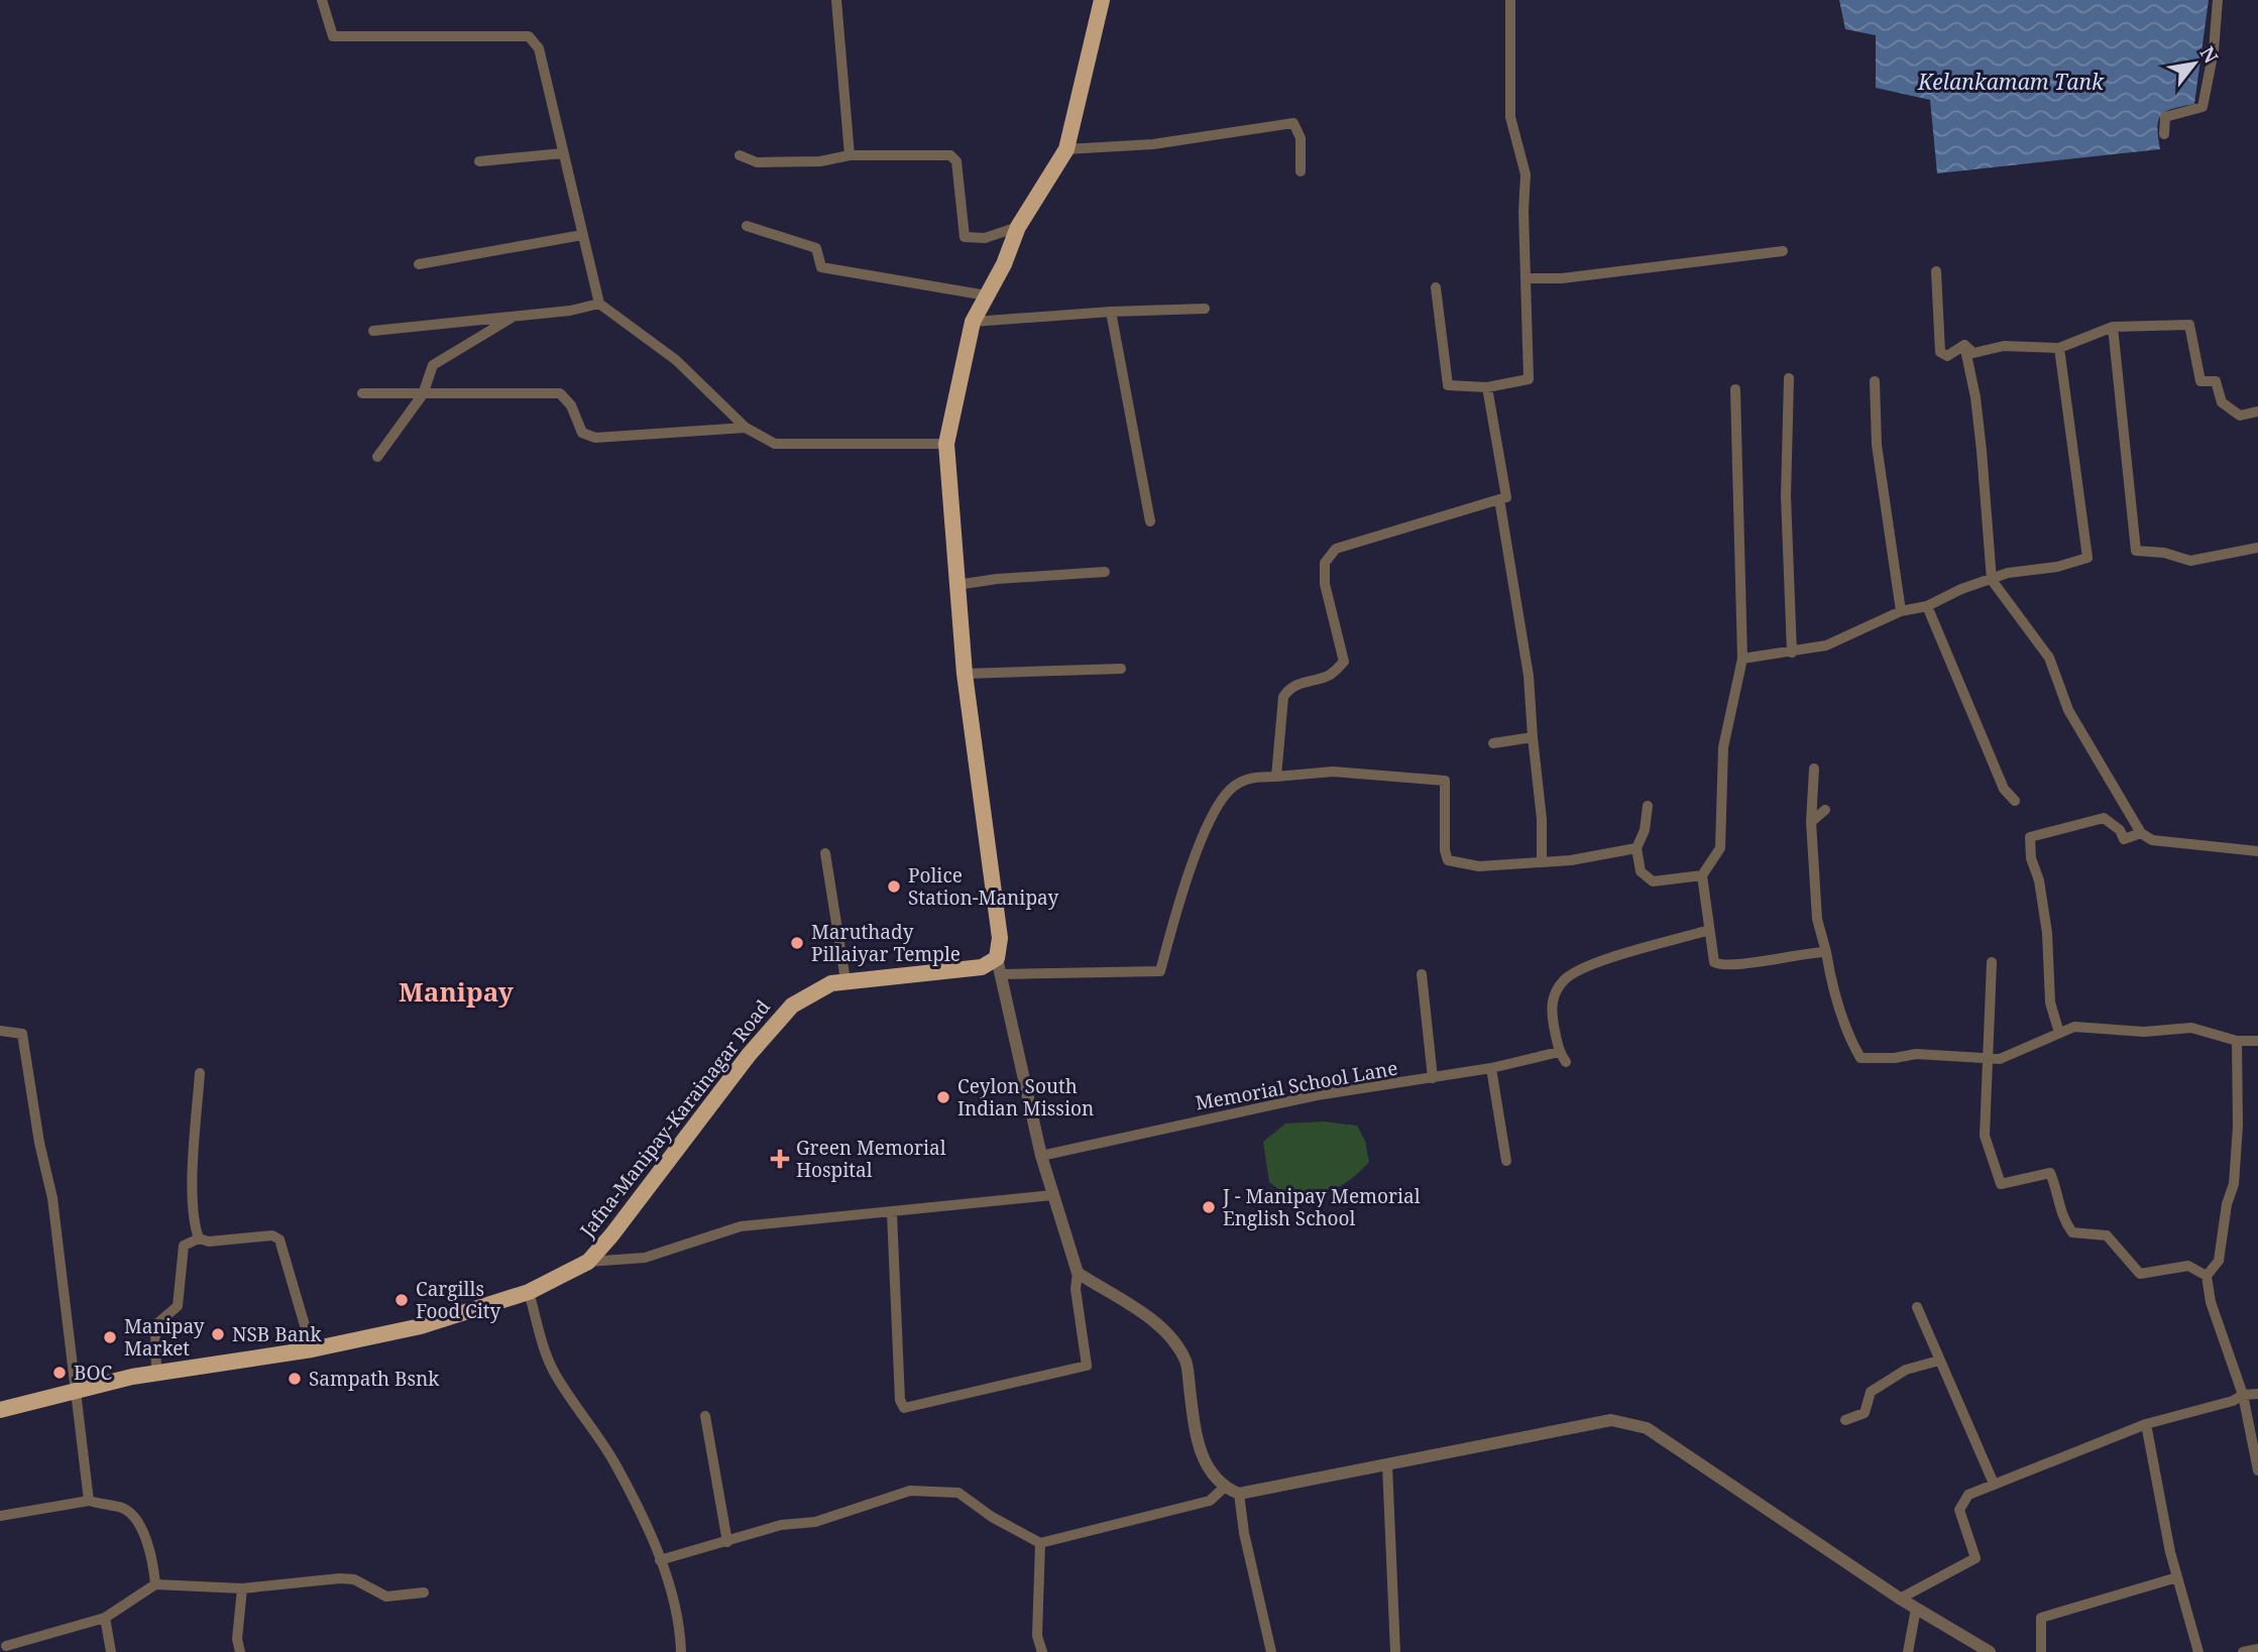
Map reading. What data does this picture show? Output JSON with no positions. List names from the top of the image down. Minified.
{"streets":{"main road":["Jafna-Manipay-Karainagar Road"],"street":["Memorial School Lane"]},"districts":["Manipay"],"water":["Kelankamam Tank"],"places":{"other":["Police Station-Manipay","Maruthady Pillaiyar Temple","Ceylon South Indian Mission","J - Manipay Memorial English School","Cargills Food City","NSB Bank","Manipay Market","BOC","Sampath Bsnk"],"health":["Green Memorial Hospital"]},"north":"top right"}
